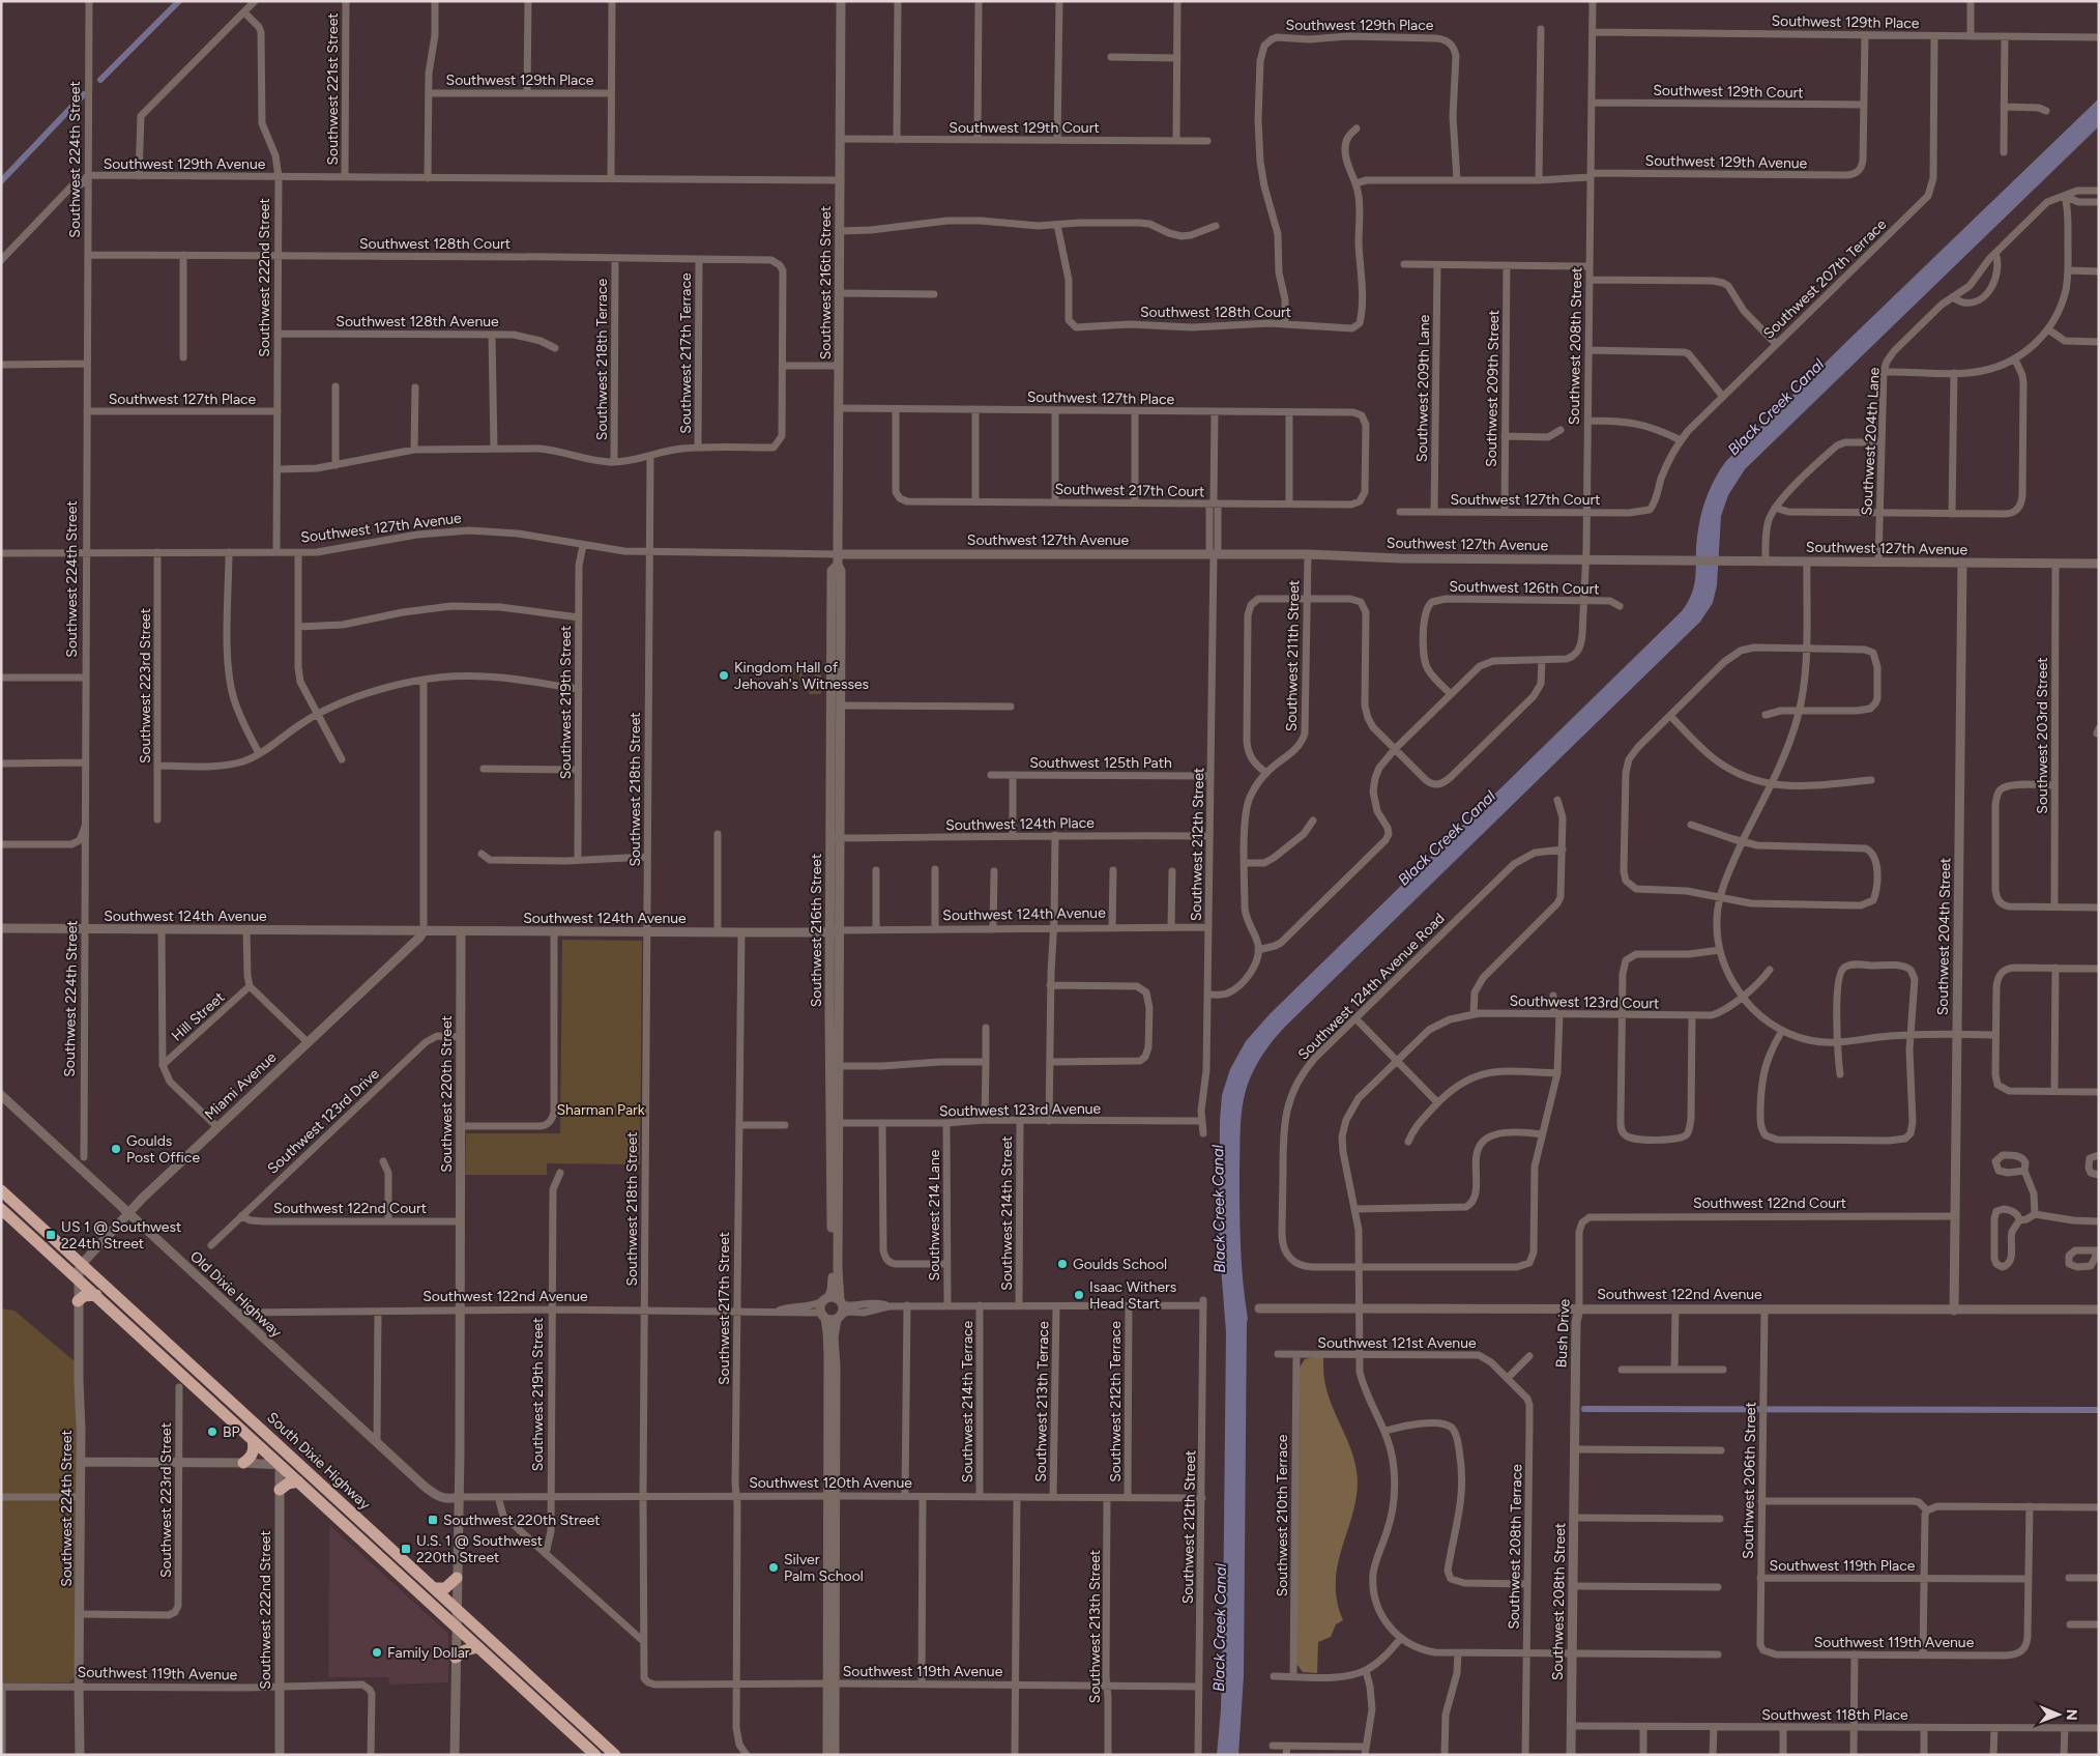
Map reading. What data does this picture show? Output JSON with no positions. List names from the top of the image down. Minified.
{"streets":{"highway":["South Dixie Highway"],"street":["Southwest 129th Place","Southwest 221st Street","Southwest 129th Court","Southwest 224th Street","Southwest 129th Avenue","Southwest 128th Court","Southwest 222nd Street","Southwest 207th Terrace","Southwest 216th Street","Southwest 128th Avenue","Southwest 208th Street","Southwest 217th Terrace","Southwest 218th Terrace","Southwest 209th Lane","Southwest 209th Street","Southwest 127th Place","Southwest 204th Lane","Southwest 217th Court","Southwest 127th Court","Southwest 127th Avenue","Southwest 126th Court","Southwest 211th Street","Southwest 223rd Street","Southwest 219th Street","Southwest 203rd Street","Southwest 125th Path","Southwest 218th Street","Southwest 124th Place","Southwest 212th Street","Southwest 124th Avenue","Southwest 204th Street","Southwest 124th Avenue Road","Southwest 123rd Court","Hill Street","Miami Avenue","Southwest 220th Street","Southwest 123rd Avenue","Southwest 123rd Drive","Southwest 122nd Court","Southwest 214th Street","Southwest 214 Lane","Old Dixie Highway","Southwest 122nd Avenue","Southwest 217th Street","Bush Drive","Southwest 121st Avenue","Southwest 214th Terrace","Southwest 213th Terrace","Southwest 212th Terrace","Southwest 206th Street","Southwest 120th Avenue","Southwest 210th Terrace","Southwest 208th Terrace","Southwest 119th Place","Southwest 213th Street","Southwest 119th Avenue","Southwest 118th Place"]},"crossings":[["Southwest 129th Place","Southwest 129th Avenue"],["Southwest 129th Place","Southwest 128th Court"],["Southwest 129th Place","Southwest 207th Terrace"],["Southwest 129th Place","Southwest 208th Street"],["Southwest 129th Court","Southwest 129th Avenue"],["Southwest 129th Court","Southwest 216th Street"],["Southwest 129th Court","Southwest 208th Street"],["Southwest 224th Street","Southwest 129th Avenue"],["Southwest 224th Street","Southwest 128th Court"],["Southwest 224th Street","Southwest 127th Place"],["Southwest 224th Street","Southwest 127th Avenue"],["Southwest 224th Street","Southwest 223rd Street"],["Southwest 224th Street","Southwest 124th Avenue"],["Southwest 224th Street","Miami Avenue"],["Southwest 224th Street","Old Dixie Highway"],["Southwest 224th Street","South Dixie Highway"],["Southwest 224th Street","Southwest 119th Avenue"],["Southwest 129th Avenue","Southwest 128th Court"],["Southwest 129th Avenue","Southwest 222nd Street"],["Southwest 129th Avenue","Southwest 208th Street"],["Southwest 128th Court","Southwest 222nd Street"],["Southwest 128th Court","Southwest 217th Terrace"],["Southwest 128th Court","Southwest 218th Terrace"],["Southwest 222nd Street","Southwest 128th Avenue"],["Southwest 222nd Street","Southwest 127th Place"],["Southwest 222nd Street","Southwest 127th Avenue"],["Southwest 222nd Street","South Dixie Highway"],["Southwest 222nd Street","Southwest 119th Avenue"],["Southwest 207th Terrace","Southwest 127th Court"],["Southwest 216th Street","Southwest 127th Place"],["Southwest 216th Street","Southwest 127th Avenue"],["Southwest 216th Street","Southwest 124th Place"],["Southwest 216th Street","Southwest 124th Avenue"],["Southwest 216th Street","Southwest 123rd Avenue"],["Southwest 216th Street","Southwest 122nd Avenue"],["Southwest 216th Street","Southwest 120th Avenue"],["Southwest 216th Street","Southwest 119th Avenue"],["Southwest 208th Street","Southwest 127th Court"],["Southwest 208th Street","Southwest 127th Avenue"],["Southwest 208th Street","Southwest 126th Court"],["Southwest 208th Street","Southwest 211th Street"],["Southwest 208th Street","Bush Drive"],["Southwest 208th Street","Southwest 118th Place"],["Southwest 209th Lane","Southwest 127th Court"],["Southwest 209th Street","Southwest 127th Court"],["Southwest 127th Place","Southwest 217th Court"],["Southwest 127th Place","Southwest 212th Street"],["Southwest 204th Lane","Southwest 127th Avenue"],["Southwest 217th Court","Southwest 212th Street"],["Southwest 127th Avenue","Southwest 211th Street"],["Southwest 127th Avenue","Southwest 223rd Street"],["Southwest 127th Avenue","Southwest 219th Street"],["Southwest 127th Avenue","Southwest 203rd Street"],["Southwest 127th Avenue","Southwest 218th Street"],["Southwest 127th Avenue","Southwest 212th Street"],["Southwest 127th Avenue","Southwest 204th Street"],["Southwest 219th Street","Southwest 122nd Avenue"],["Southwest 219th Street","Southwest 120th Avenue"],["Southwest 125th Path","Southwest 212th Street"],["Southwest 218th Street","Southwest 124th Avenue"],["Southwest 218th Street","Southwest 122nd Avenue"],["Southwest 218th Street","Southwest 120th Avenue"],["Southwest 218th Street","Southwest 119th Avenue"],["Southwest 124th Place","Southwest 212th Street"],["Southwest 212th Street","Southwest 124th Avenue"],["Southwest 212th Street","Southwest 123rd Avenue"],["Southwest 212th Street","Southwest 212th Terrace"],["Southwest 212th Street","Southwest 120th Avenue"],["Southwest 212th Street","Southwest 119th Avenue"],["Southwest 124th Avenue","Miami Avenue"],["Southwest 124th Avenue","Southwest 220th Street"],["Southwest 124th Avenue","Southwest 217th Street"],["Southwest 204th Street","Southwest 122nd Court"],["Southwest 204th Street","Southwest 122nd Avenue"],["Southwest 124th Avenue Road","Southwest 123rd Court"],["Southwest 123rd Court","Southwest 122nd Avenue"],["Southwest 123rd Court","Southwest 121st Avenue"],["Miami Avenue","Old Dixie Highway"],["Miami Avenue","South Dixie Highway"],["Southwest 220th Street","Southwest 123rd Drive"],["Southwest 220th Street","Southwest 122nd Court"],["Southwest 220th Street","Old Dixie Highway"],["Southwest 220th Street","Southwest 122nd Avenue"],["Southwest 220th Street","South Dixie Highway"],["Southwest 220th Street","Southwest 120th Avenue"],["Southwest 123rd Avenue","Southwest 214th Street"],["Southwest 123rd Avenue","Southwest 214 Lane"],["Southwest 123rd Drive","Southwest 122nd Court"],["Southwest 122nd Court","Bush Drive"],["Old Dixie Highway","Southwest 122nd Avenue"],["Old Dixie Highway","Southwest 120th Avenue"],["Southwest 122nd Avenue","Southwest 217th Street"],["Southwest 122nd Avenue","Bush Drive"],["Southwest 122nd Avenue","Southwest 206th Street"],["Southwest 217th Street","Southwest 120th Avenue"],["Southwest 217th Street","Southwest 119th Avenue"],["Southwest 121st Avenue","Southwest 210th Terrace"],["Southwest 121st Avenue","Southwest 208th Terrace"],["Southwest 214th Terrace","Southwest 120th Avenue"],["Southwest 213th Terrace","Southwest 120th Avenue"],["Southwest 212th Terrace","Southwest 120th Avenue"],["Southwest 206th Street","Southwest 119th Place"],["Southwest 206th Street","Southwest 119th Avenue"],["Southwest 120th Avenue","Southwest 213th Street"],["Southwest 119th Place","Southwest 119th Avenue"],["Southwest 213th Street","Southwest 119th Avenue"]],"water":["Black Creek Canal"],"parks":["Sharman Park"],"places":{"other":["Kingdom Hall of Jehovah's Witnesses","Goulds Post Office","Goulds School","Isaac Withers Head Start","BP","Silver Palm School","Family Dollar"],"transit":["US 1 @ Southwest 224th Street","Southwest 220th Street","U.S. 1 @ Southwest 220th Street"]},"north":"right"}
